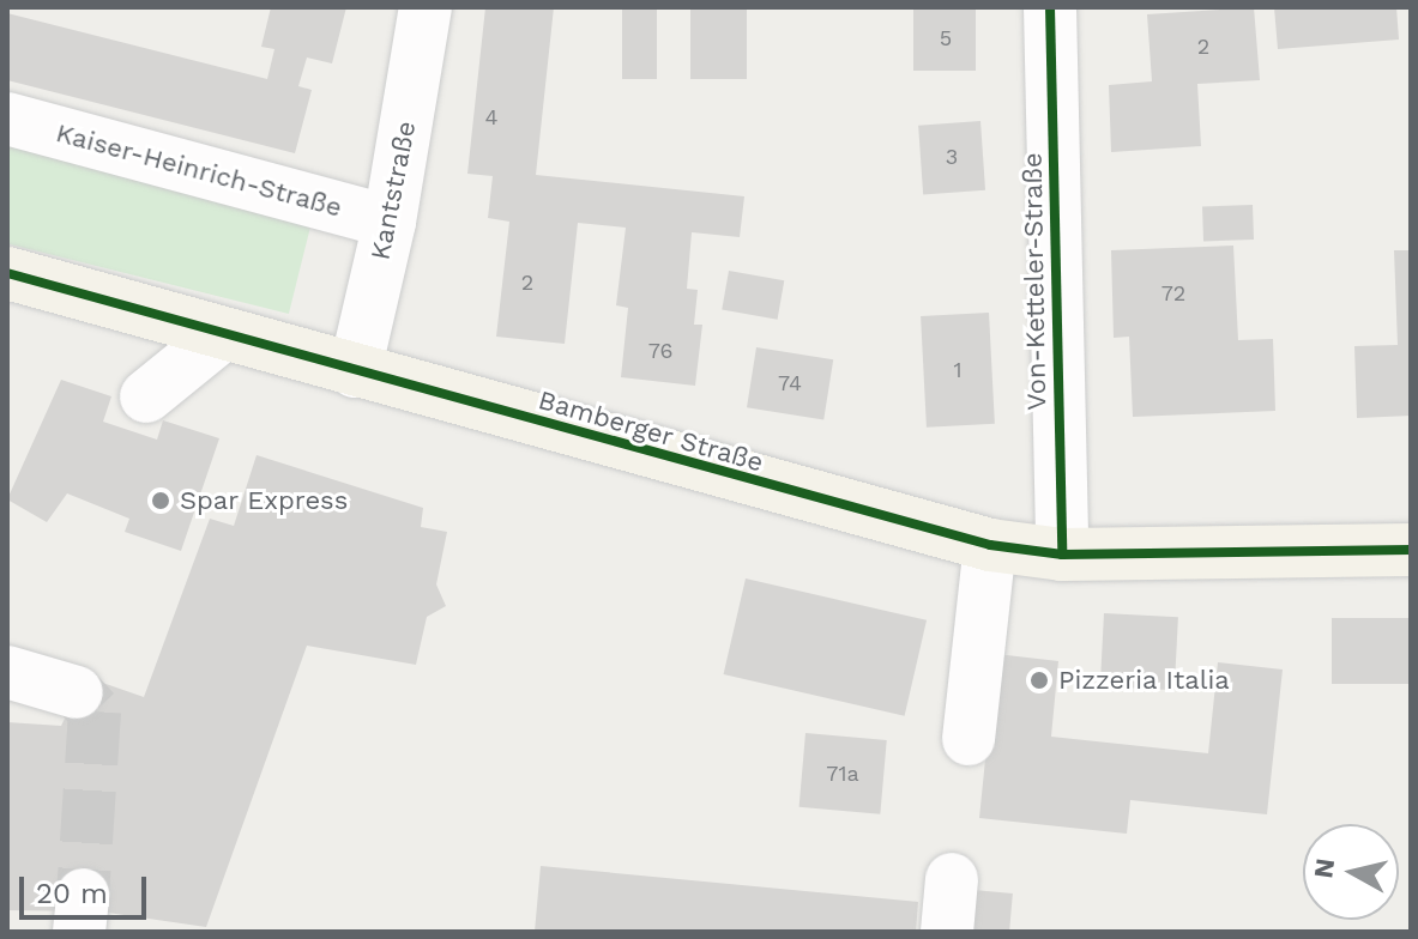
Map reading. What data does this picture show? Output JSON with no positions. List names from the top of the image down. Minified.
{"streets":{"main road":["Bamberger Straße"],"street":["Kaiser-Heinrich-Straße","Kantstraße","Von-Ketteler-Straße"]},"crossings":[["Kaiser-Heinrich-Straße","Kantstraße"],["Kantstraße","Bamberger Straße"],["Von-Ketteler-Straße","Bamberger Straße"]],"places":["Spar Express","Pizzeria Italia"],"house_numbers":["5","2","4","3","2","72","76","1","74","71a"],"scale_bar":"20 m","north":"left"}
